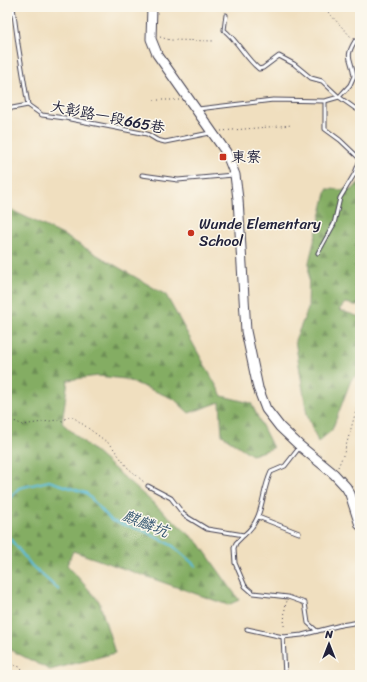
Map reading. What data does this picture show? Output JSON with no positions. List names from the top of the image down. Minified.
{"streets":{"lane":["大彰路一段665巷"]},"water":["麒麟坑"],"places":{"transit":["東寮"],"other":["Wunde Elementary School"]},"north":"top"}
